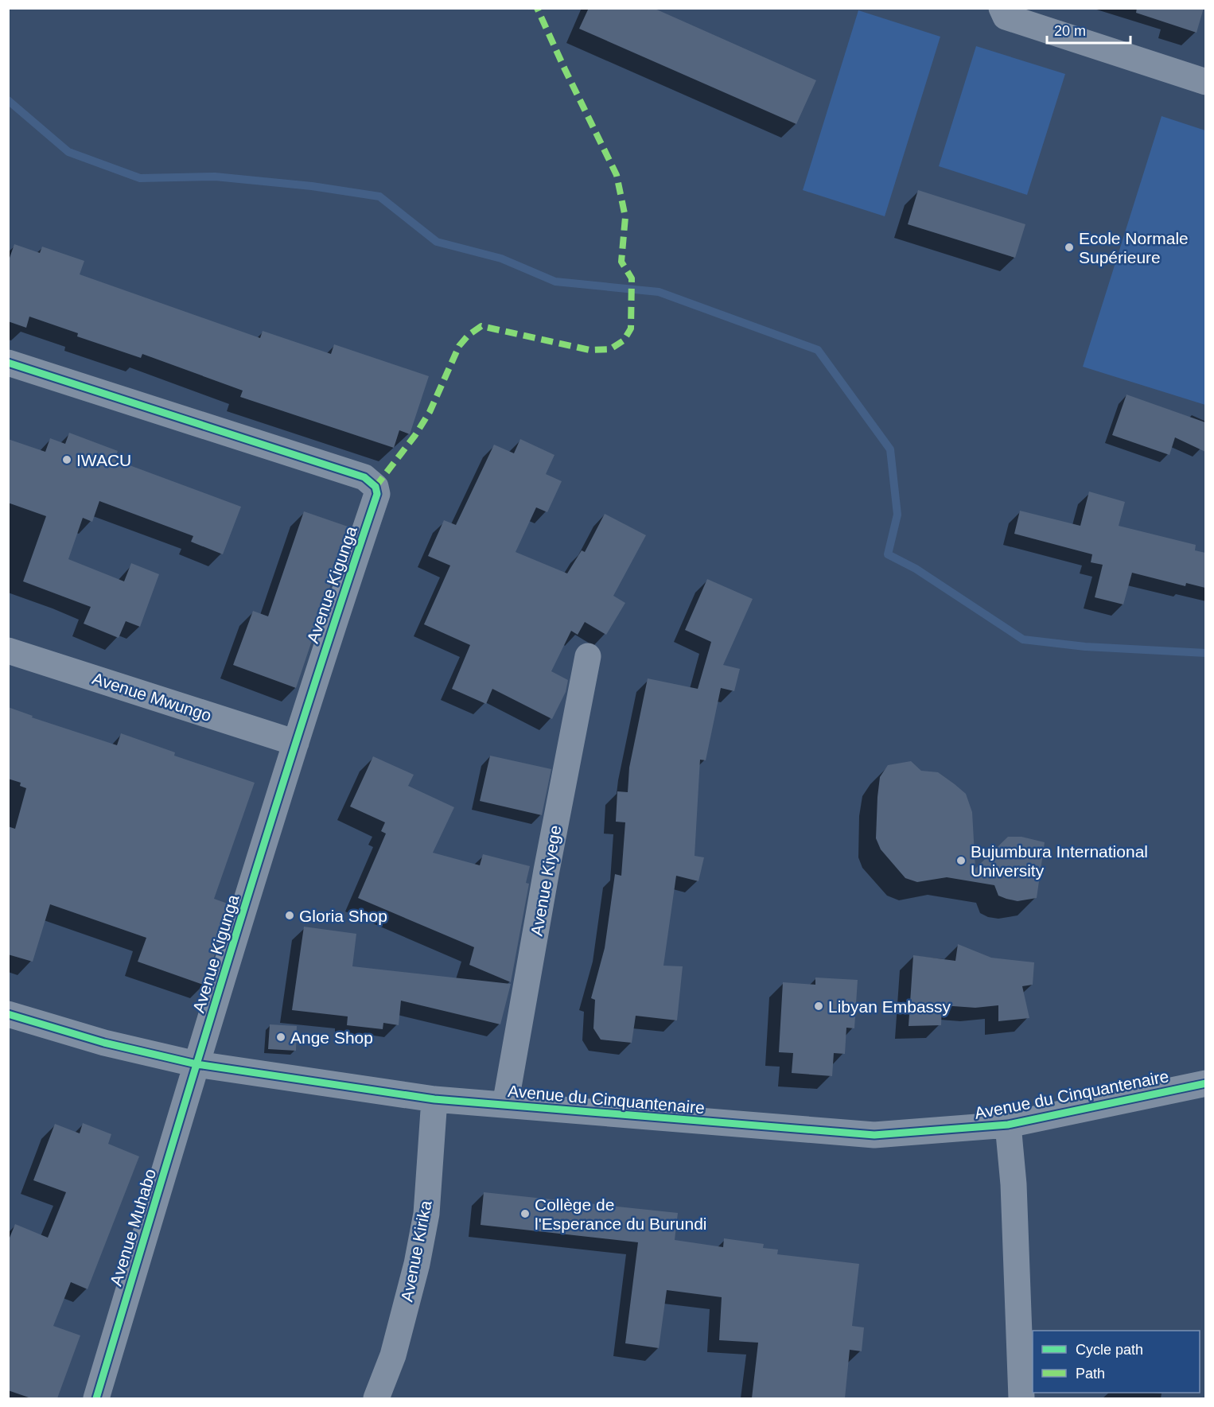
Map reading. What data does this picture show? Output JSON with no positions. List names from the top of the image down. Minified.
{"streets":{"street":["Avenue Kigunga","Avenue Mwungo","Avenue Kiyege","Avenue du Cinquantenaire","Avenue Muhabo","Avenue Kirika"]},"crossings":[["Avenue Kigunga","Avenue Mwungo"],["Avenue Kigunga","Avenue du Cinquantenaire"],["Avenue Kigunga","Avenue Muhabo"],["Avenue Kiyege","Avenue du Cinquantenaire"],["Avenue du Cinquantenaire","Avenue Muhabo"],["Avenue du Cinquantenaire","Avenue Kirika"]],"places":["Ecole Normale Supérieure","IWACU","Bujumbura International University","Gloria Shop","Libyan Embassy","Ange Shop","Collège de l'Esperance du Burundi"],"legend":["Cycle path","Path"],"scale_bar":"20 m"}
